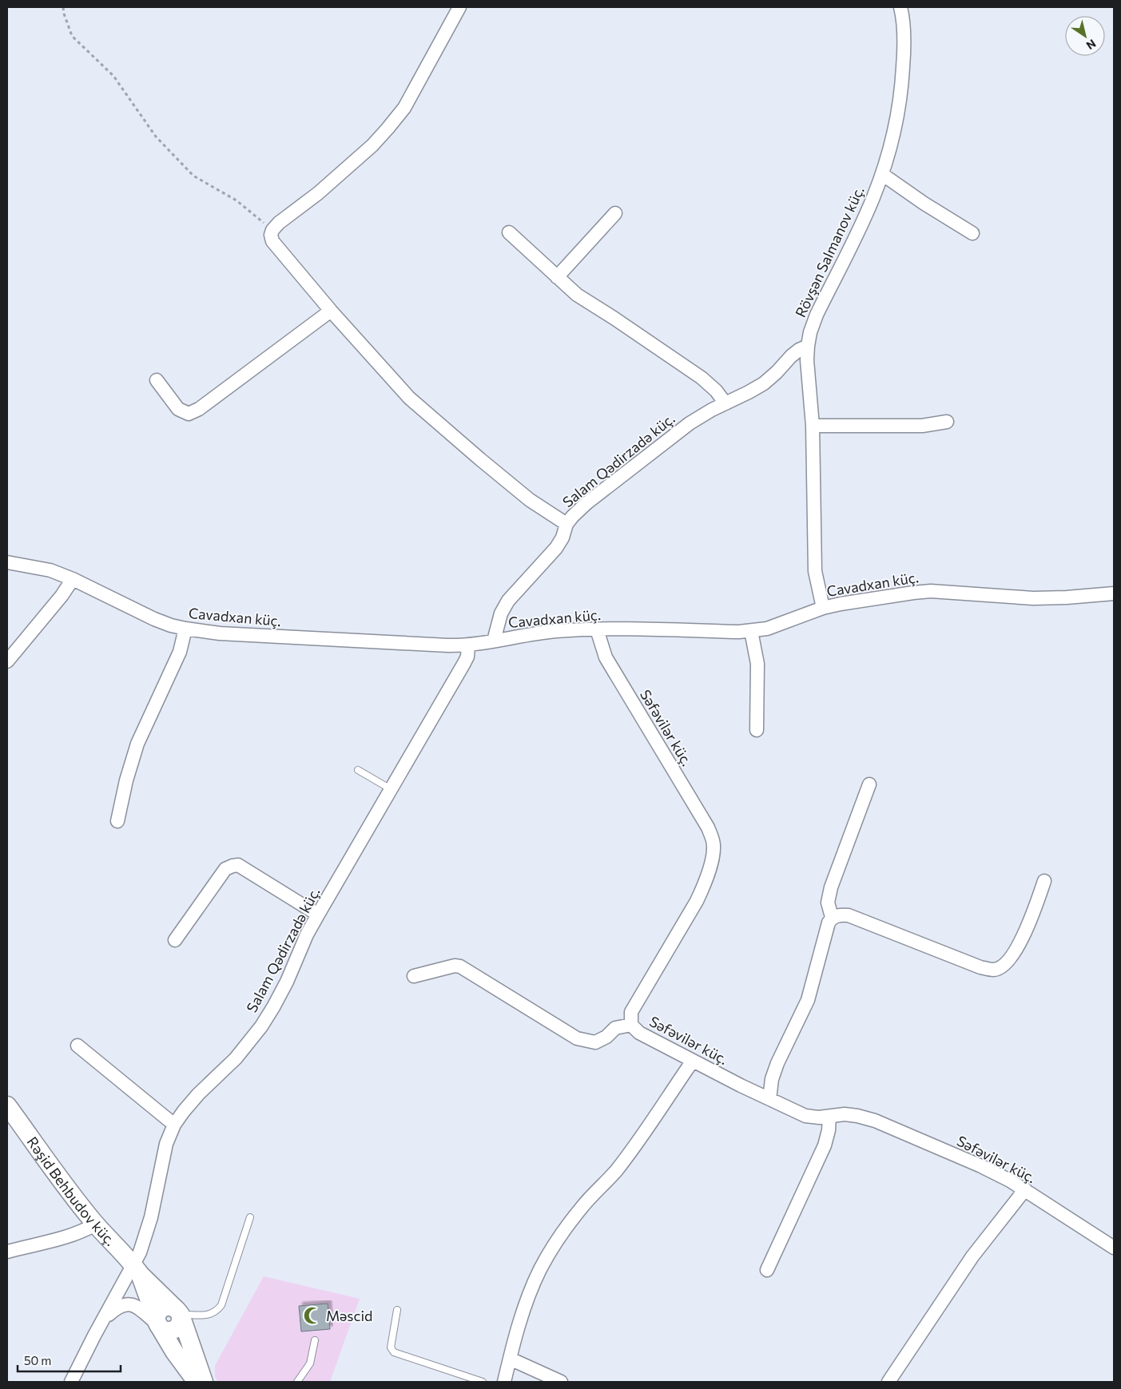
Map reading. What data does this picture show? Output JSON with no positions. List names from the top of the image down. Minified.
{"streets":{"street":["Rövşən Salmanov küç.","Salam Qədirzadə küç.","Cavadxan küç.","Səfəvilər küç.","Rəşid Behbudov küç."]},"crossings":[["Rövşən Salmanov küç.","Salam Qədirzadə küç."],["Rövşən Salmanov küç.","Cavadxan küç."],["Salam Qədirzadə küç.","Cavadxan küç."],["Salam Qədirzadə küç.","Rəşid Behbudov küç."],["Cavadxan küç.","Səfəvilər küç."]],"places":{"mosque":["Məscid"]},"scale_bar":"50 m","north":"bottom right"}
